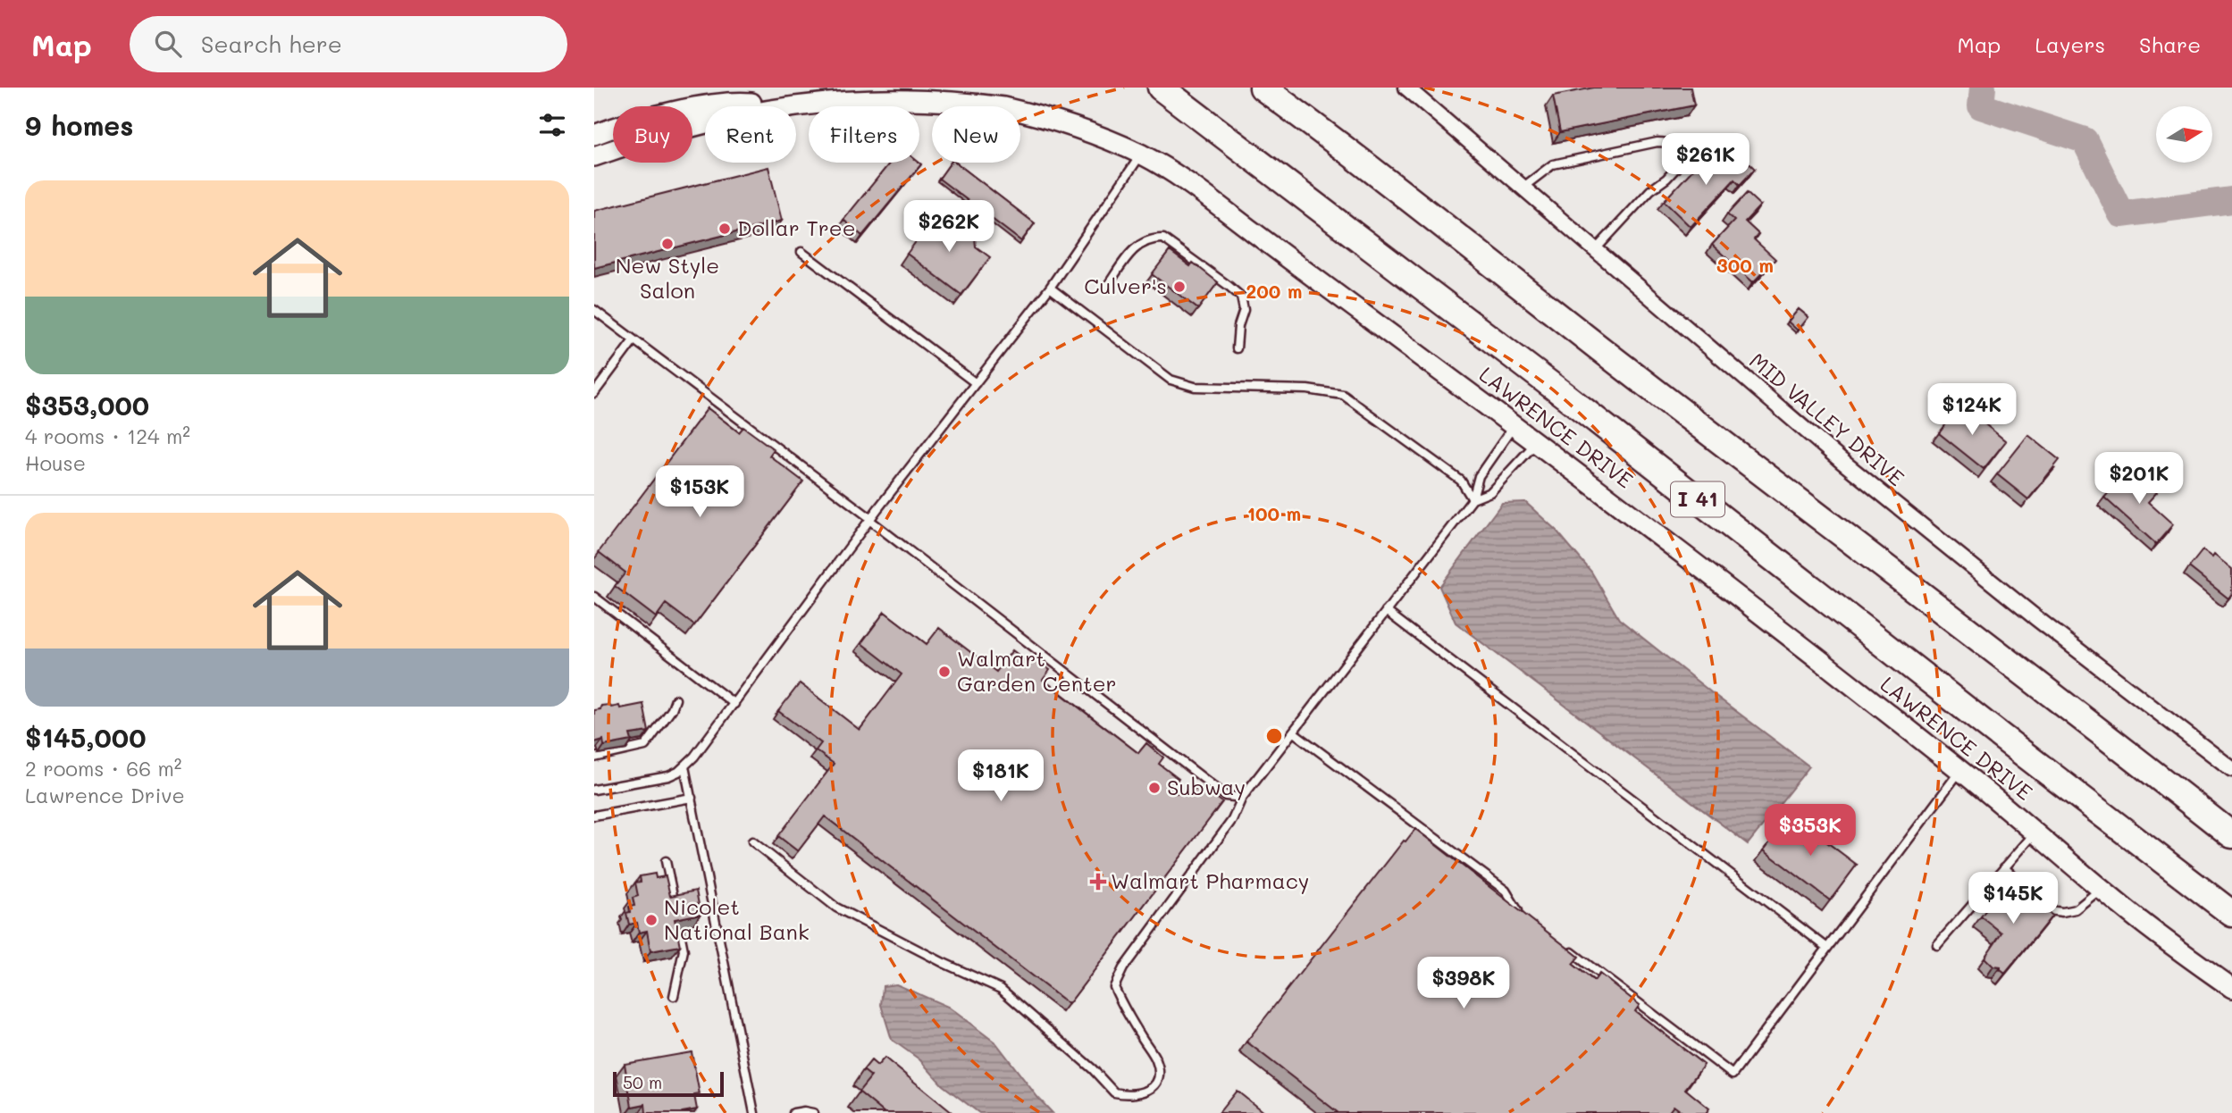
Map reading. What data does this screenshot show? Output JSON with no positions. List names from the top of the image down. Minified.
{"streets":{"highway":["I 41"],"main road":["LAWRENCE DRIVE"],"street":["MID VALLEY DRIVE"]},"places":{"other":["Dollar Tree","New Style Salon","Culver's","Walmart Garden Center","Subway","Nicolet National Bank"],"health":["Walmart Pharmacy"]},"scale_bar":"50 m","north":"right","page":{"header":"Map","search":"Search here","nav":["Map","Layers","Share"],"heading":"9 homes","chip":["Buy","Rent","Filters","New"],"price":["$261K","$262K","$124K","$201K","$153K","$181K","$353K","$145K","$398K"],"list":[{"name":"$353,000","note":"4 rooms · 124 m² · House"},{"name":"$145,000","note":"2 rooms · 66 m² · Lawrence Drive"}],"scale":"50 m"},"rings":["300 m","200 m","100 m"]}
